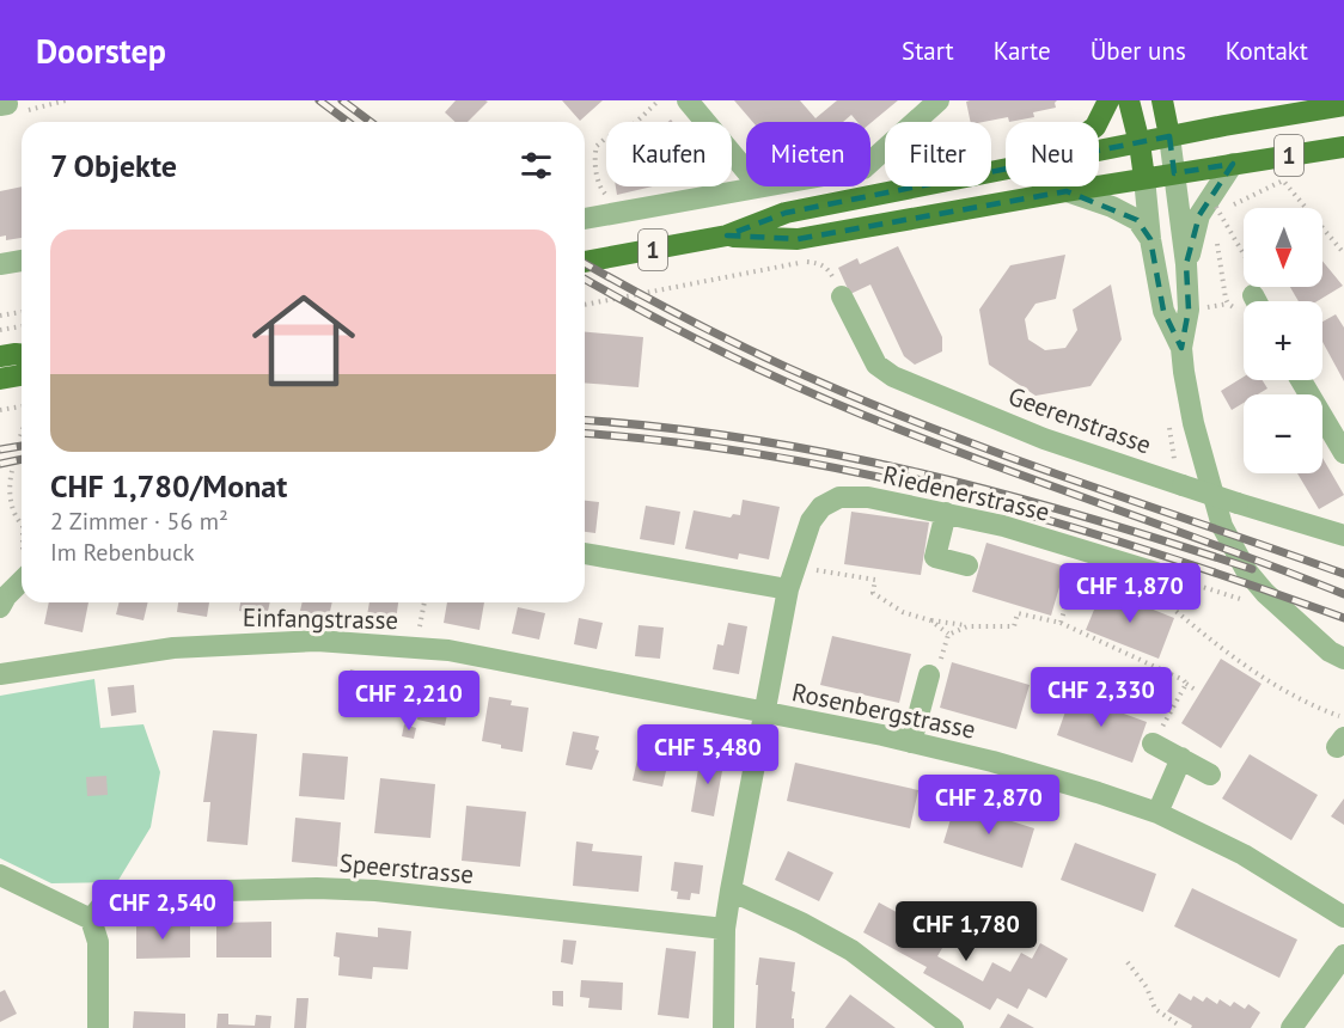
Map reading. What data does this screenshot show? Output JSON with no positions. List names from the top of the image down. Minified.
{"streets":{"main road":["1"],"street":["Geerenstrasse","Riedenerstrasse","Einfangstrasse","Rosenbergstrasse","Speerstrasse"]},"crossings":[["Riedenerstrasse","Einfangstrasse"],["Riedenerstrasse","Rosenbergstrasse"],["Riedenerstrasse","Speerstrasse"],["Einfangstrasse","Rosenbergstrasse"]],"north":"bottom","page":{"header":"Doorstep","nav":["Start","Karte","Über uns","Kontakt"],"chip":["Kaufen","Mieten","Filter","Neu"],"heading":"7 Objekte","map_buttons":["+","−"],"list":[{"name":"CHF 1,780/Monat","note":"2 Zimmer · 56 m² · Im Rebenbuck"}],"price":["CHF 1,870","CHF 2,330","CHF 2,210","CHF 5,480","CHF 2,870","CHF 2,540","CHF 1,780"]}}
